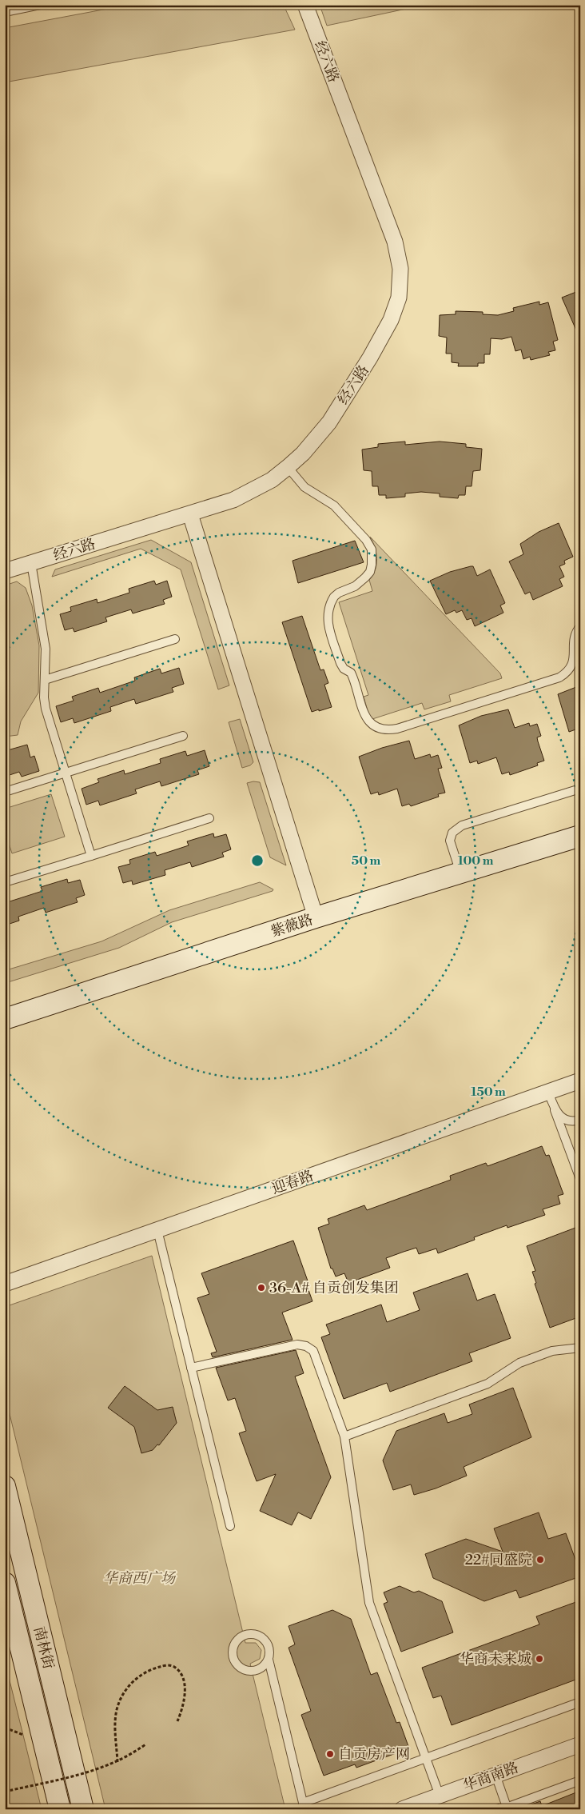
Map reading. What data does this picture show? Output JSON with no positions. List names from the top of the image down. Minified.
{"streets":{"main road":["紫薇路","南林街"],"street":["经六路","迎春路","华商南路"]},"parks":["华商西广场"],"places":["36-A# 自贡创发集团","22#同盛院","华商未来城","自贡房产网"],"rings":["50 m","100 m","150 m"]}
